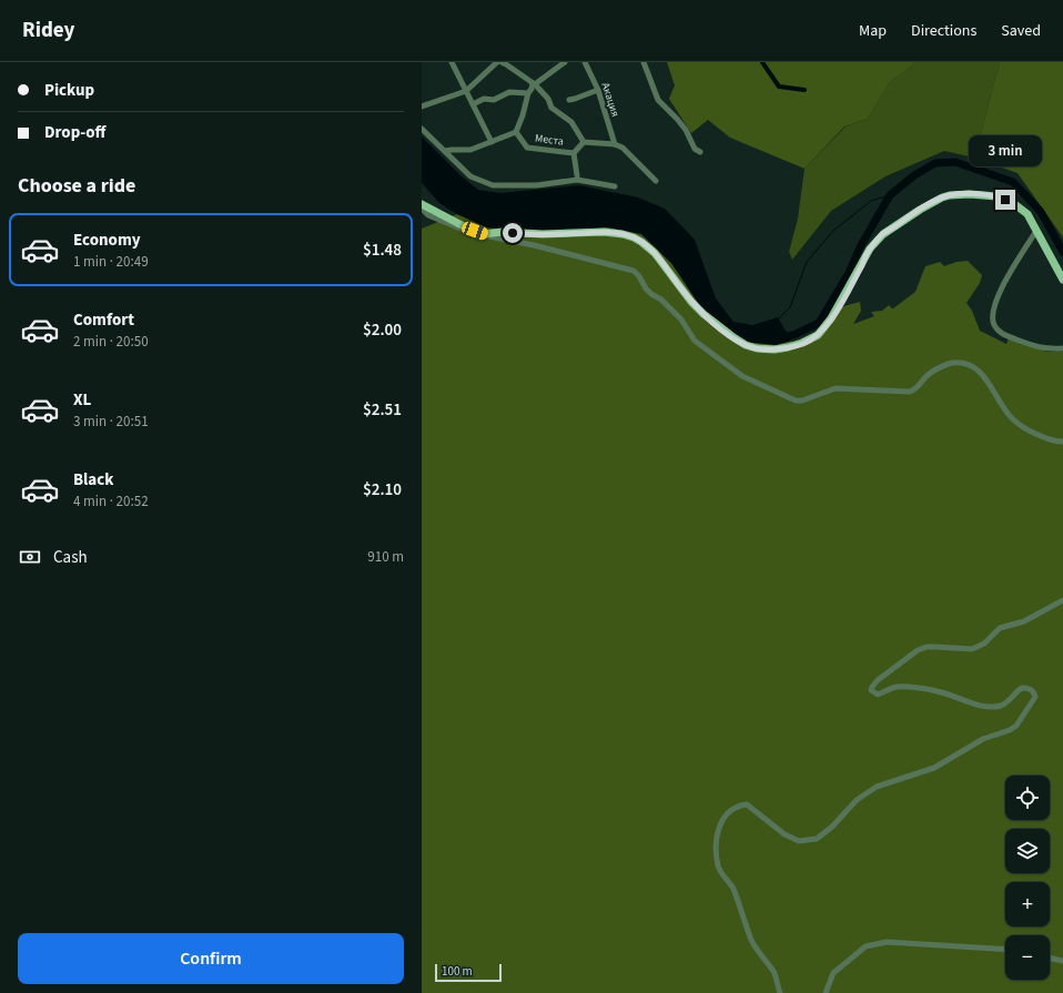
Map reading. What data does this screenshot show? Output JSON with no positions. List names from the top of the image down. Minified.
{"streets":{"street":["Акация","Места"]},"scale_bar":"100 m","page":{"header":"Ridey","nav":["Map","Directions","Saved"],"banner":["Pickup","Drop-off"],"bubble":"3 min","heading":"Choose a ride","list":[{"name":"Economy","note":"1 min · 20:49","value":"$1.48"},{"name":"Comfort","note":"2 min · 20:50","value":"$2.00"},{"name":"XL","note":"3 min · 20:51","value":"$2.51"},{"name":"Black","note":"4 min · 20:52","value":"$2.10"}],"pay":["Cash","910 m"],"map_buttons":["+","−"],"buttons":"Confirm","scale":"100 m"}}
